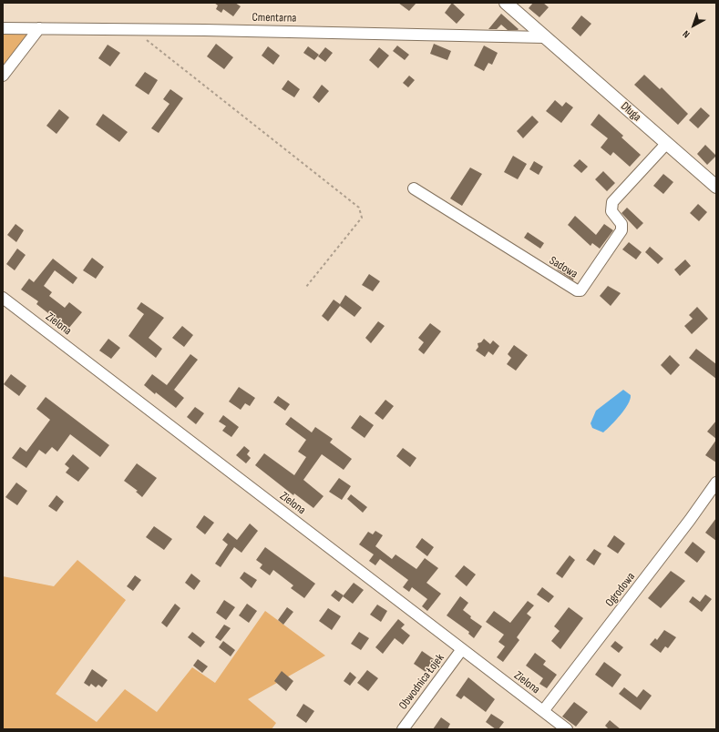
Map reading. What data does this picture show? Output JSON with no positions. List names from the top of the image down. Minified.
{"streets":{"street":["Cmentarna","Długa","Sadowa","Zielona","Ogrodowa","Obwodnica Łojek"]},"crossings":[["Cmentarna","Długa"],["Długa","Sadowa"],["Zielona","Ogrodowa"],["Zielona","Obwodnica Łojek"]],"north":"bottom left"}
